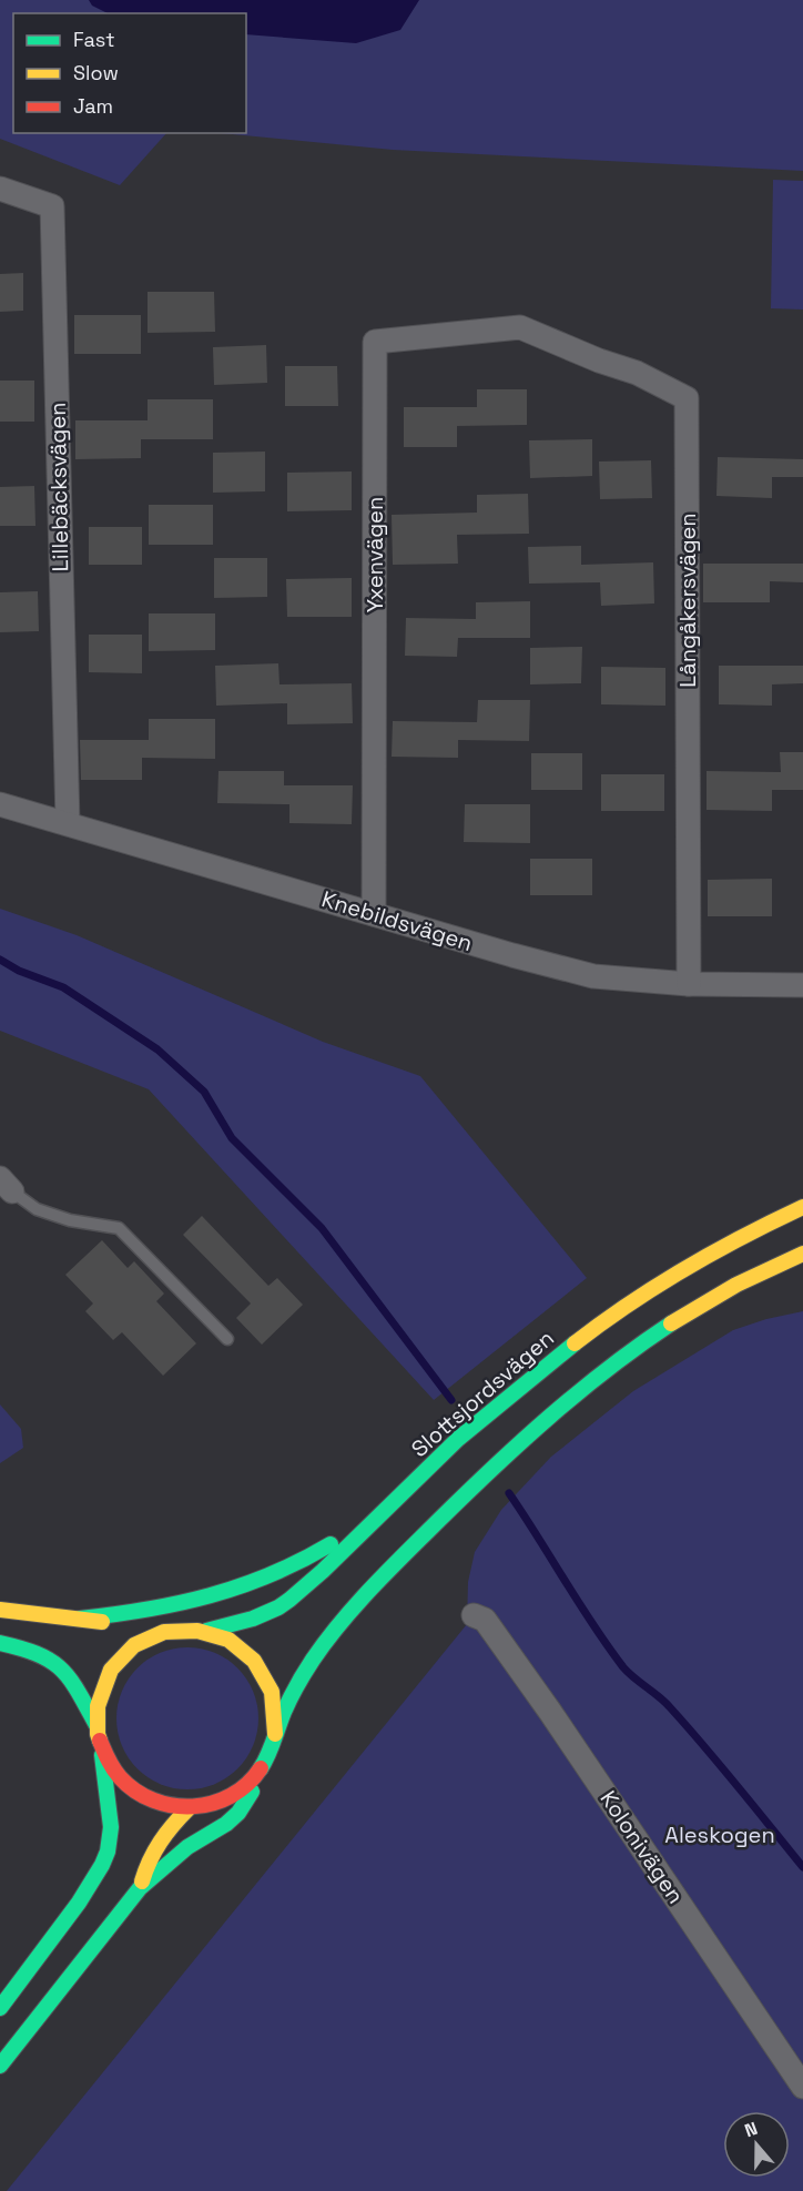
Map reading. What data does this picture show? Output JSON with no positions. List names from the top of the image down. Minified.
{"streets":{"main road":["Slottsjordsvägen"],"street":["Lillebäcksvägen","Yxenvägen","Långåkersvägen","Knebildsvägen","Kolonivägen"]},"crossings":[["Lillebäcksvägen","Knebildsvägen"],["Yxenvägen","Långåkersvägen"],["Yxenvägen","Knebildsvägen"],["Långåkersvägen","Knebildsvägen"]],"parks":["Aleskogen"],"legend":["Fast","Slow","Jam"],"north":"top"}
